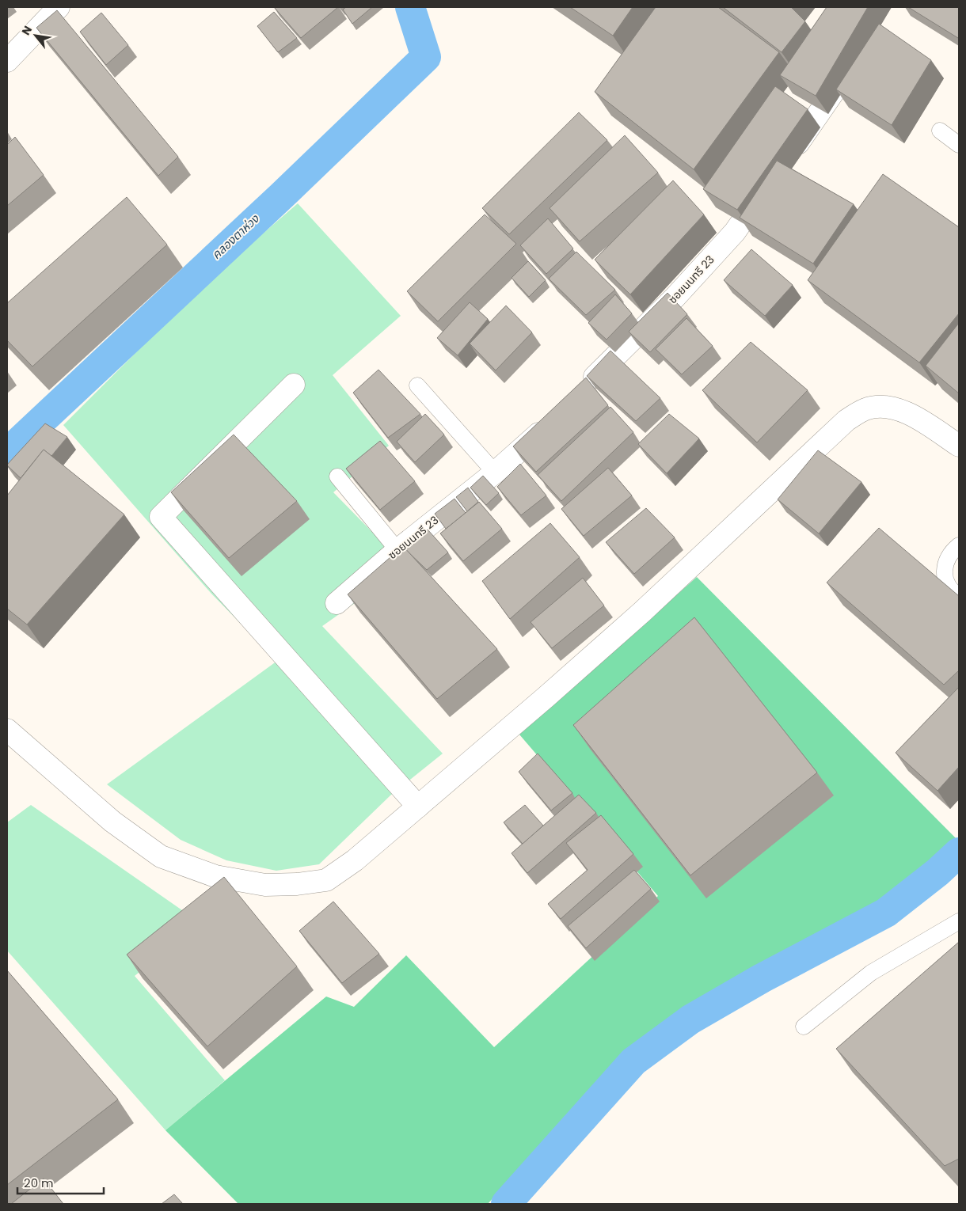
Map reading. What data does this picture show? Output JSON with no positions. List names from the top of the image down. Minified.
{"streets":{"street":["ซอยนนทรี 23"]},"water":["คลองตาห่วง"],"scale_bar":"20 m","north":"top left"}
